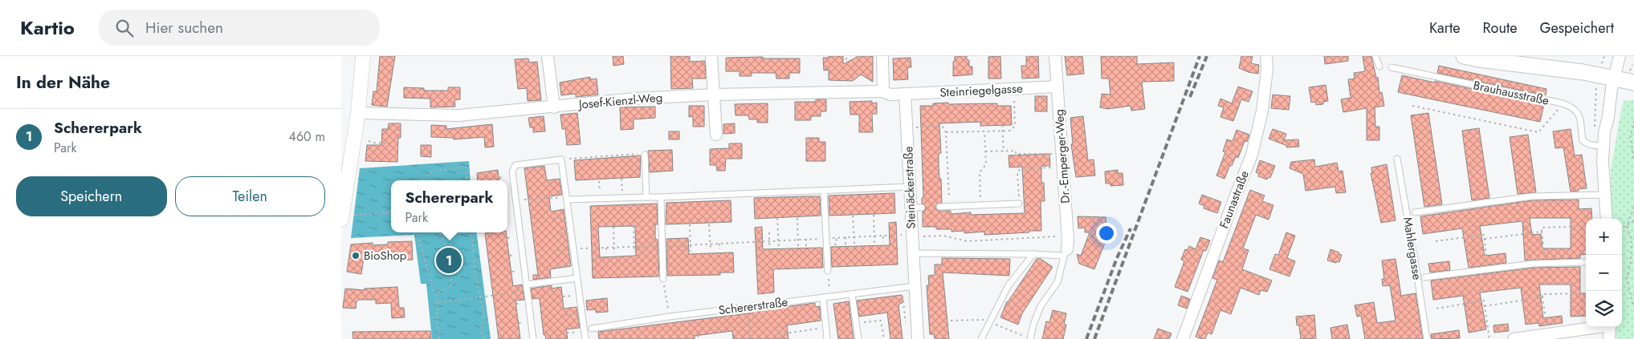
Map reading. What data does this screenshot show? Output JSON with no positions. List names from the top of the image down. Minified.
{"streets":{"street":["Steinriegelgasse","Josef-Kienzl-Weg","Dr.-Emperger-Weg","Steinäckerstraße","Faunastraße"],"lane":["Brauhausstraße","Mahlergasse","Schererstraße"]},"crossings":[["Steinriegelgasse","Dr.-Emperger-Weg"],["Steinriegelgasse","Steinäckerstraße"],["Steinäckerstraße","Schererstraße"]],"places":["BioShop"],"page":{"header":"Kartio","search":"Hier suchen","nav":["Karte","Route","Gespeichert"],"heading":"In der Nähe","list":[{"mark":"1","name":"Schererpark","note":"Park","value":"460 m"}],"buttons":["Speichern","Teilen"],"popup":["Schererpark","Park"],"map_buttons":["+","−"],"pins":"1"}}
